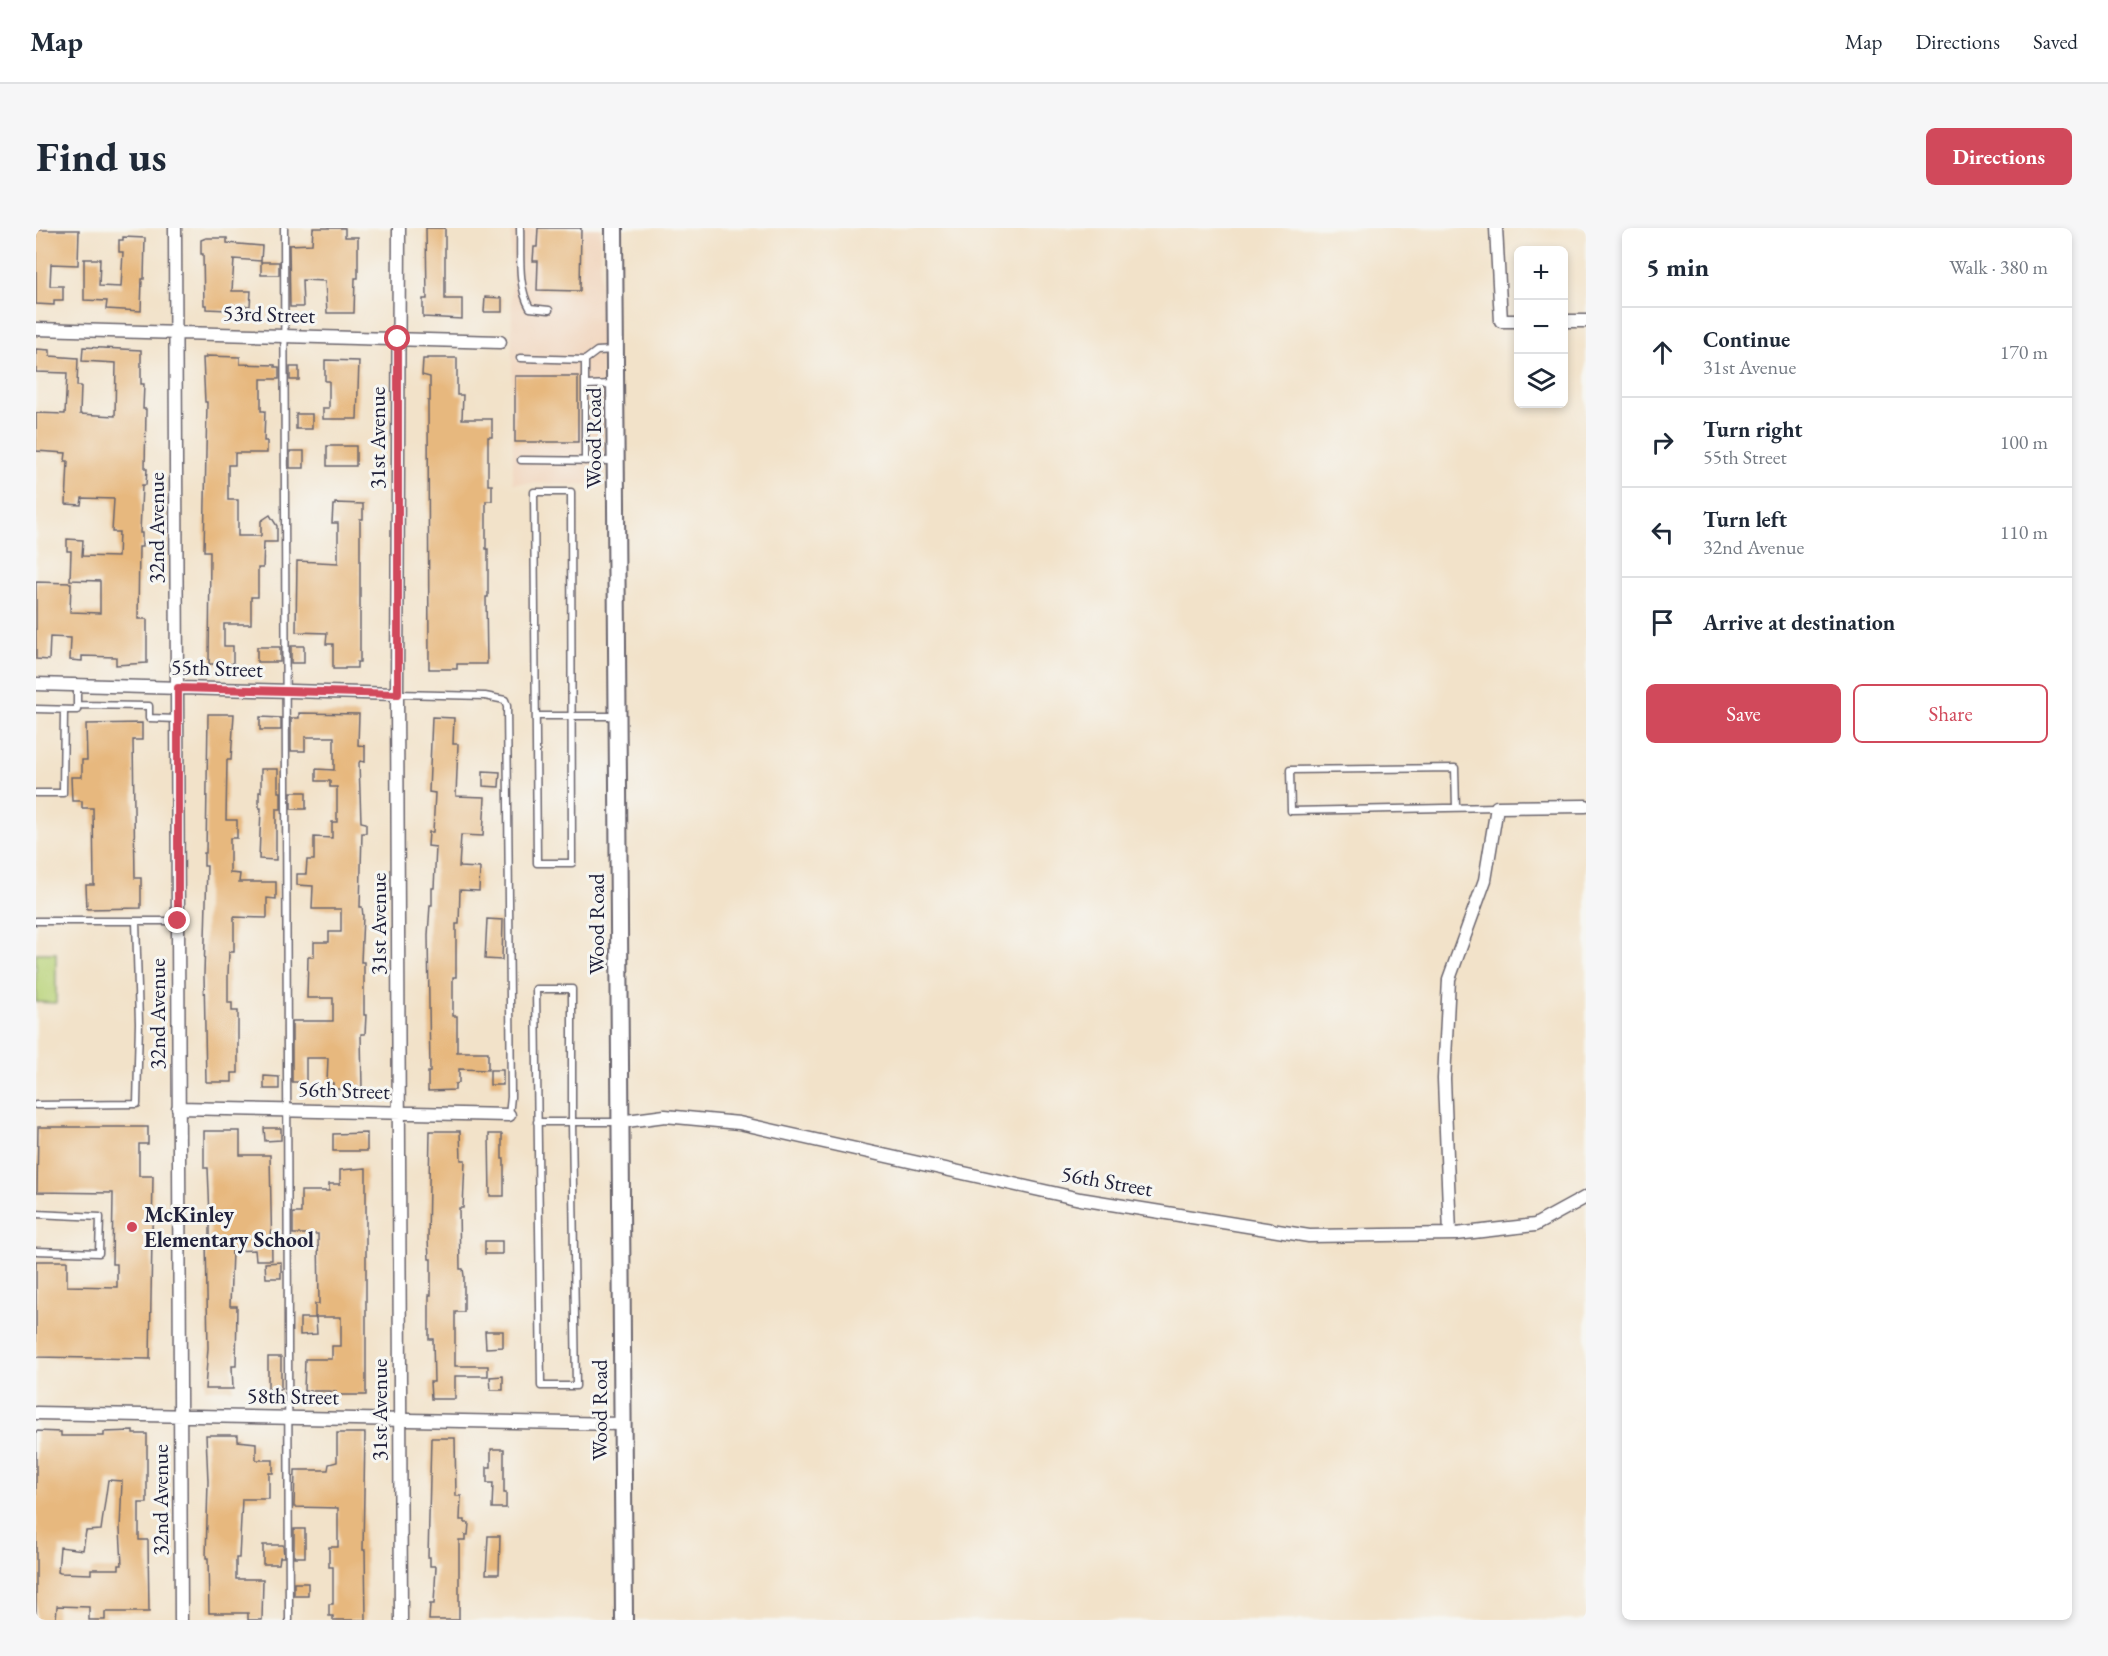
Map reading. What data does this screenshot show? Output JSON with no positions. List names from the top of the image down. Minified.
{"streets":{"street":["53rd Street","31st Avenue","Wood Road","32nd Avenue","55th Street","56th Street","58th Street"]},"crossings":[["53rd Street","31st Avenue"],["53rd Street","32nd Avenue"],["31st Avenue","55th Street"],["31st Avenue","56th Street"],["31st Avenue","58th Street"],["Wood Road","56th Street"],["Wood Road","58th Street"],["32nd Avenue","55th Street"],["32nd Avenue","56th Street"],["32nd Avenue","58th Street"]],"places":["McKinley Elementary School"],"page":{"header":"Map","nav":["Map","Directions","Saved"],"buttons":["Directions",["Save","Share"]],"title":"Find us","heading":["5 min","Walk · 380 m"],"map_buttons":["+","−"],"list":[["Continue","31st Avenue","170 m"],["Turn right","55th Street","100 m"],["Turn left","32nd Avenue","110 m"],"Arrive at destination"]}}
